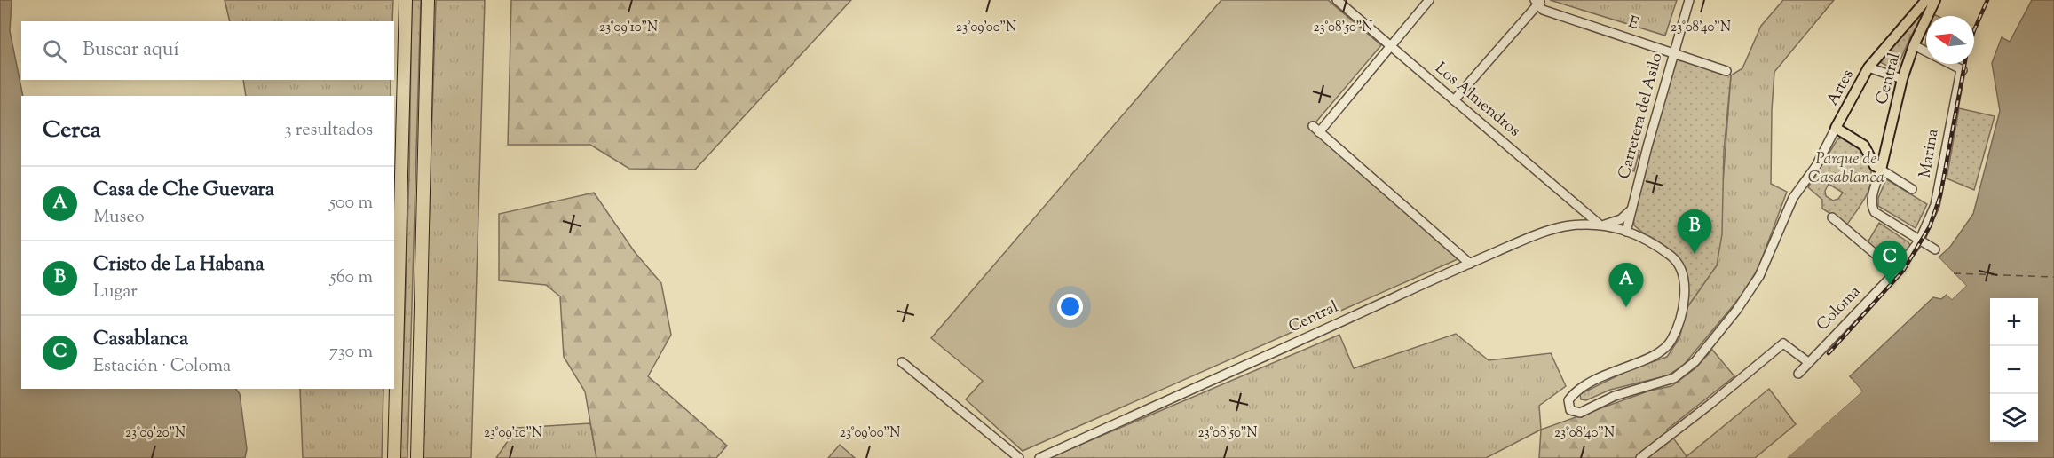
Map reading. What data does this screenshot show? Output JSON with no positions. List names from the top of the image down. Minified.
{"streets":{"main road":["Central","Artes"],"street":["E","Los Almendros","Carretera del Asilo","Marina","Coloma"]},"crossings":[["E","Carretera del Asilo"],["Central","Los Almendros"],["Central","Marina"],["Marina","Coloma"]],"parks":["Parque de Casablanca"],"north":"left","page":{"search":"Buscar aquí","heading":["Cerca","3 resultados"],"list":[{"mark":"A","name":"Casa de Che Guevara","note":"Museo","value":"500 m"},{"mark":"B","name":"Cristo de La Habana","note":"Lugar","value":"560 m"},{"mark":"C","name":"Casablanca","note":"Estación · Coloma","value":"730 m"}],"pins":["B","C","A"],"map_buttons":["+","−"]},"coordinates":["23°09'10\"N","23°09'00\"N","23°08'50\"N","23°08'40\"N","23°09'20\"N"]}
